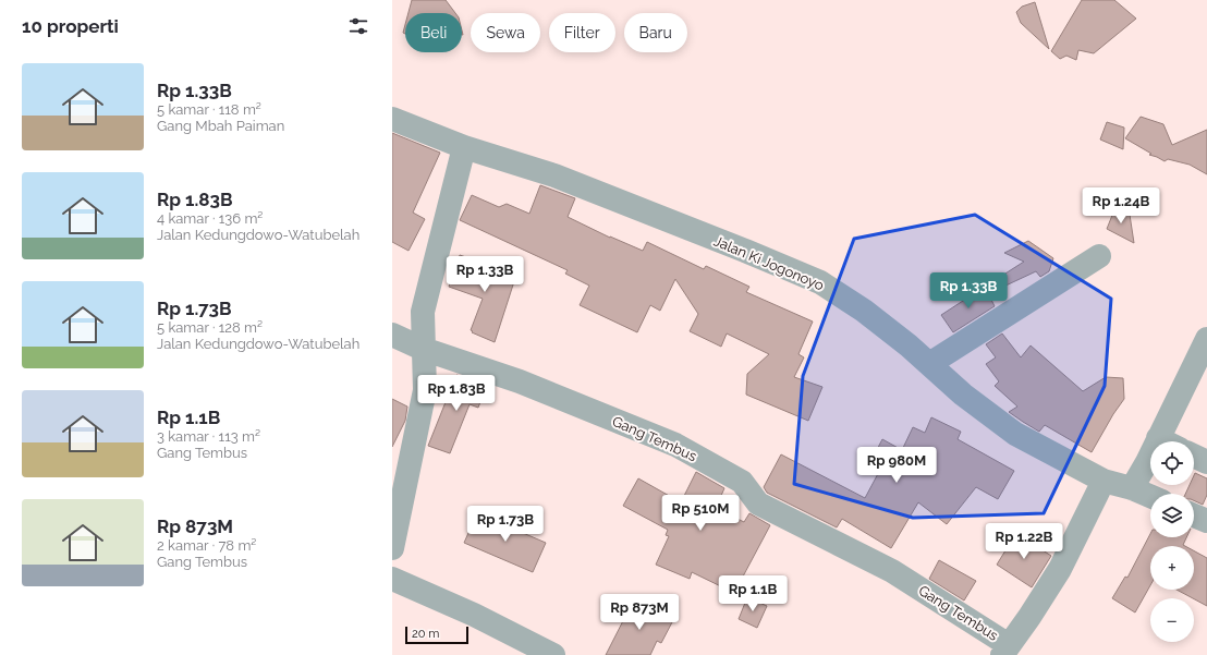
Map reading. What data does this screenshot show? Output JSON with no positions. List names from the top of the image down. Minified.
{"streets":{"street":["Jalan Ki Jogonoyo","Gang Tembus"]},"scale_bar":"20 m","page":{"heading":"10 properti","chip":["Beli","Sewa","Filter","Baru"],"list":[{"name":"Rp 1.33B","note":"5 kamar · 118 m² · Gang Mbah Paiman"},{"name":"Rp 1.83B","note":"4 kamar · 136 m² · Jalan Kedungdowo-Watubelah"},{"name":"Rp 1.73B","note":"5 kamar · 128 m² · Jalan Kedungdowo-Watubelah"},{"name":"Rp 1.1B","note":"3 kamar · 113 m² · Gang Tembus"},{"name":"Rp 873M","note":"2 kamar · 78 m² · Gang Tembus"}],"price":["Rp 1.24B","Rp 1.33B","Rp 1.33B","Rp 1.83B","Rp 980M","Rp 510M","Rp 1.73B","Rp 1.22B","Rp 1.1B","Rp 873M"],"map_buttons":["+","−"],"scale":"20 m"}}
